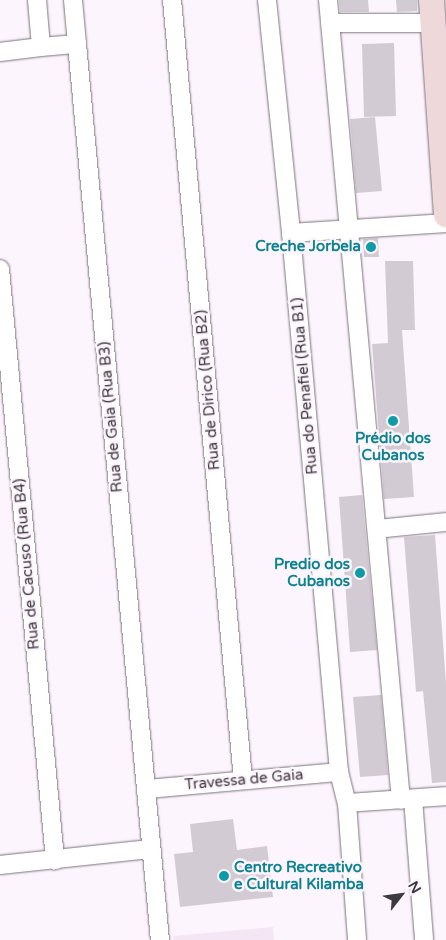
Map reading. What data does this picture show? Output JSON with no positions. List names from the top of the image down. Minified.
{"streets":{"street":["Rua do Penafiel (Rua B1)","Rua de Dirico (Rua B2)","Rua de Gaia (Rua B3)","Rua de Cacuso (Rua B4)","Travessa de Gaia"]},"crossings":[["Rua do Penafiel (Rua B1)","Travessa de Gaia"],["Rua de Dirico (Rua B2)","Travessa de Gaia"],["Rua de Gaia (Rua B3)","Travessa de Gaia"]],"places":["Creche Jorbela","Prédio dos Cubanos","Predio dos Cubanos","Centro Recreativo e Cultural Kilamba"],"north":"top right"}
